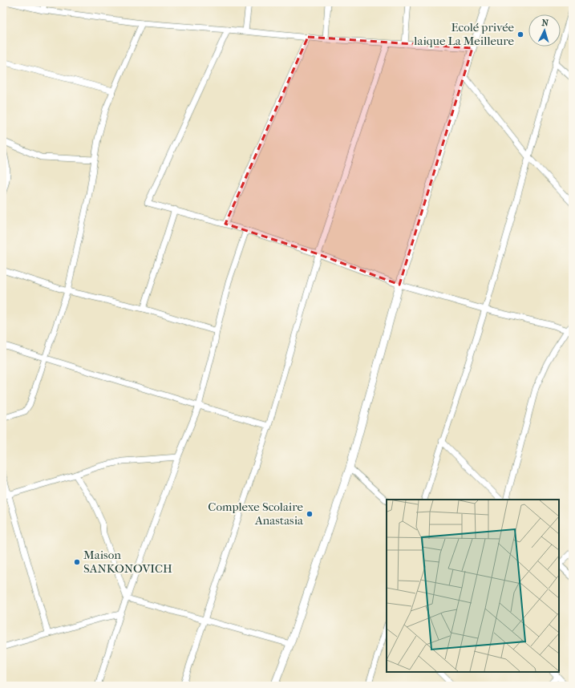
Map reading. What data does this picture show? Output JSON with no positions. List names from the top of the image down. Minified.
{"places":["Ecolé privée laique La Meilleure","Complexe Scolaire Anastasia","Maison SANKONOVICH"],"north":"top"}
